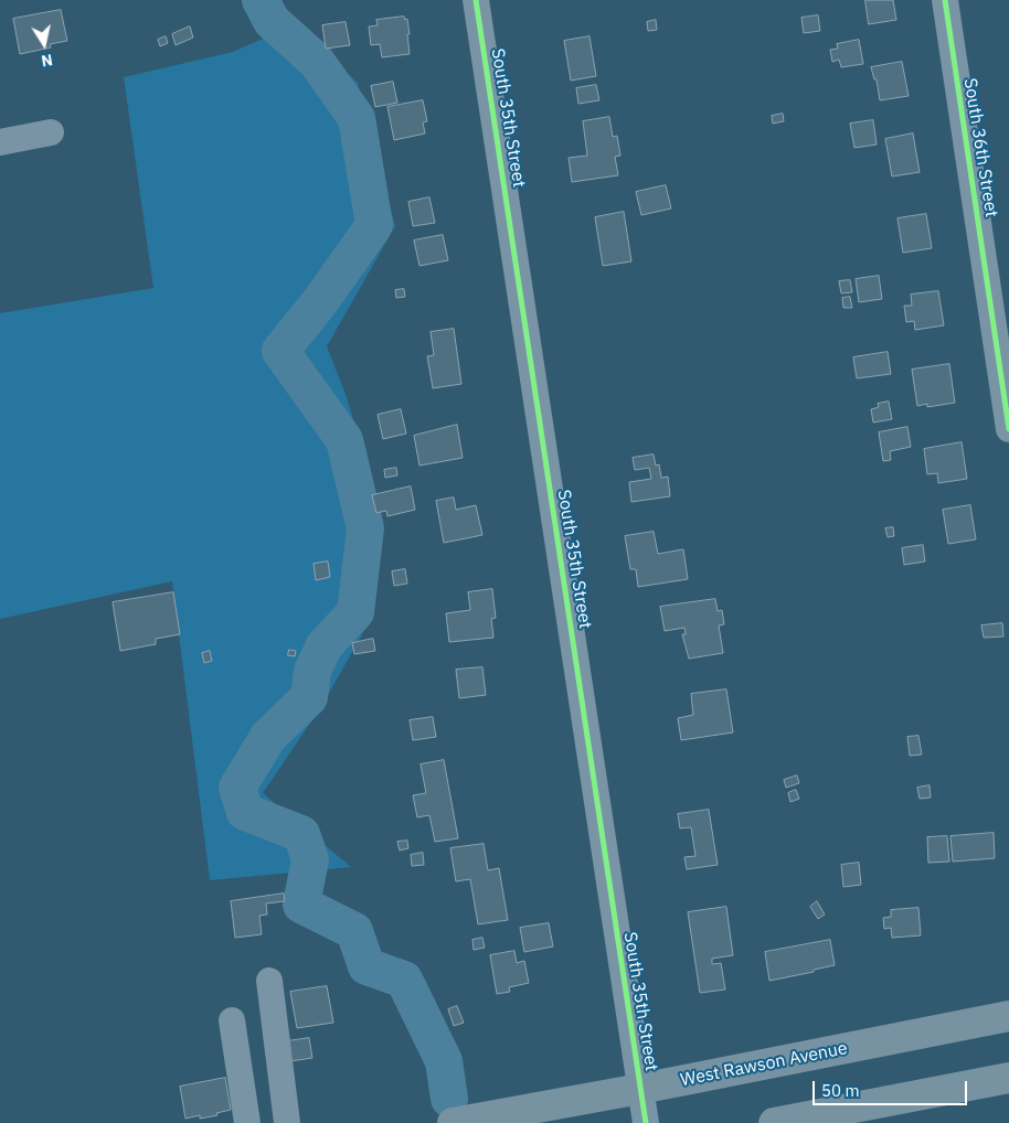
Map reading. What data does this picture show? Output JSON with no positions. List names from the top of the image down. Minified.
{"streets":{"main road":["West Rawson Avenue"],"street":["South 35th Street","South 36th Street"]},"crossings":[["South 35th Street","West Rawson Avenue"]],"scale_bar":"50 m","north":"bottom"}
